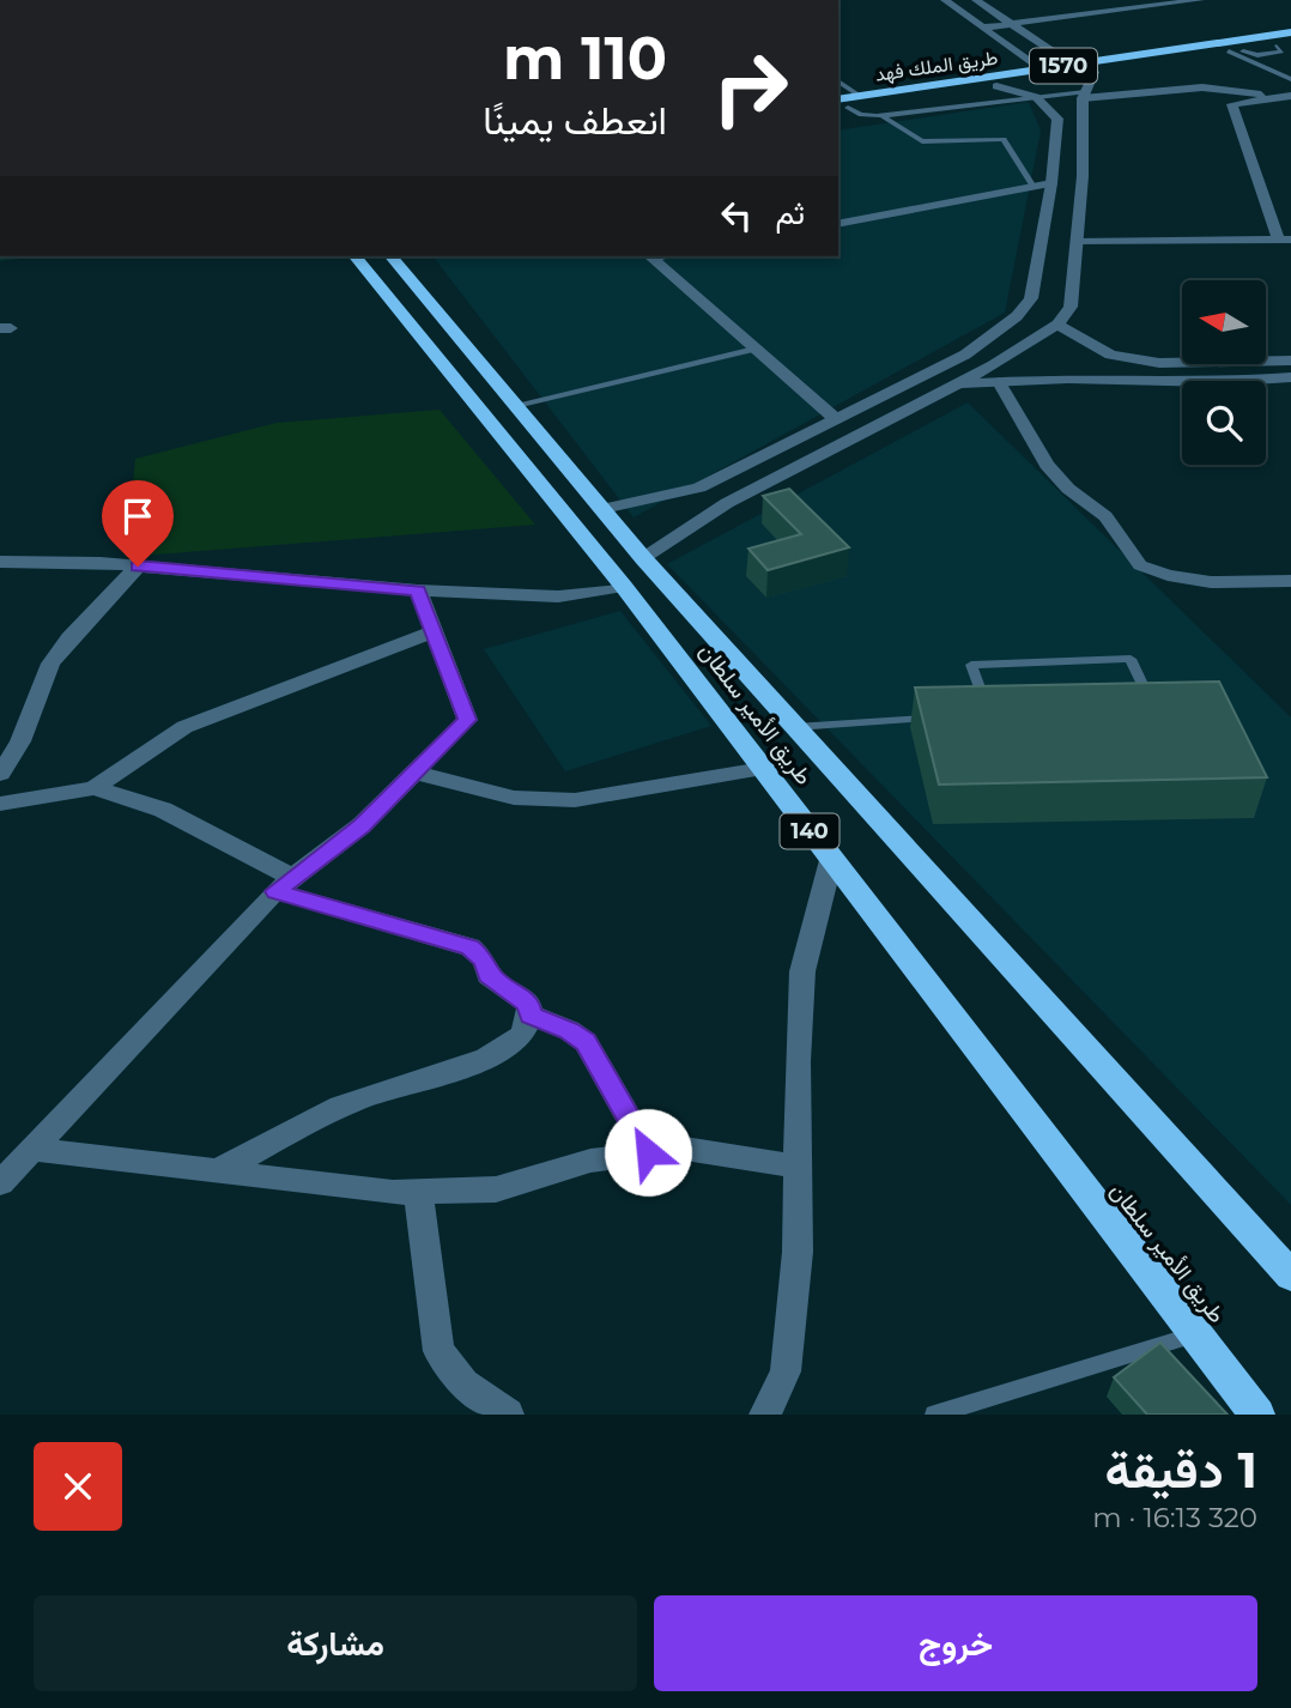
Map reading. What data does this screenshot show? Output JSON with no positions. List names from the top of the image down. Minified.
{"streets":{"highway":["طريق الملك فهد","1570","طريق الأمير سلطان","140"]},"north":"left","page":{"turn":["110 m","انعطف يمينًا"],"then":"ثم","heading":["1 دقيقة","320 m · 16:13"],"buttons":["خروج","مشاركة"]}}
